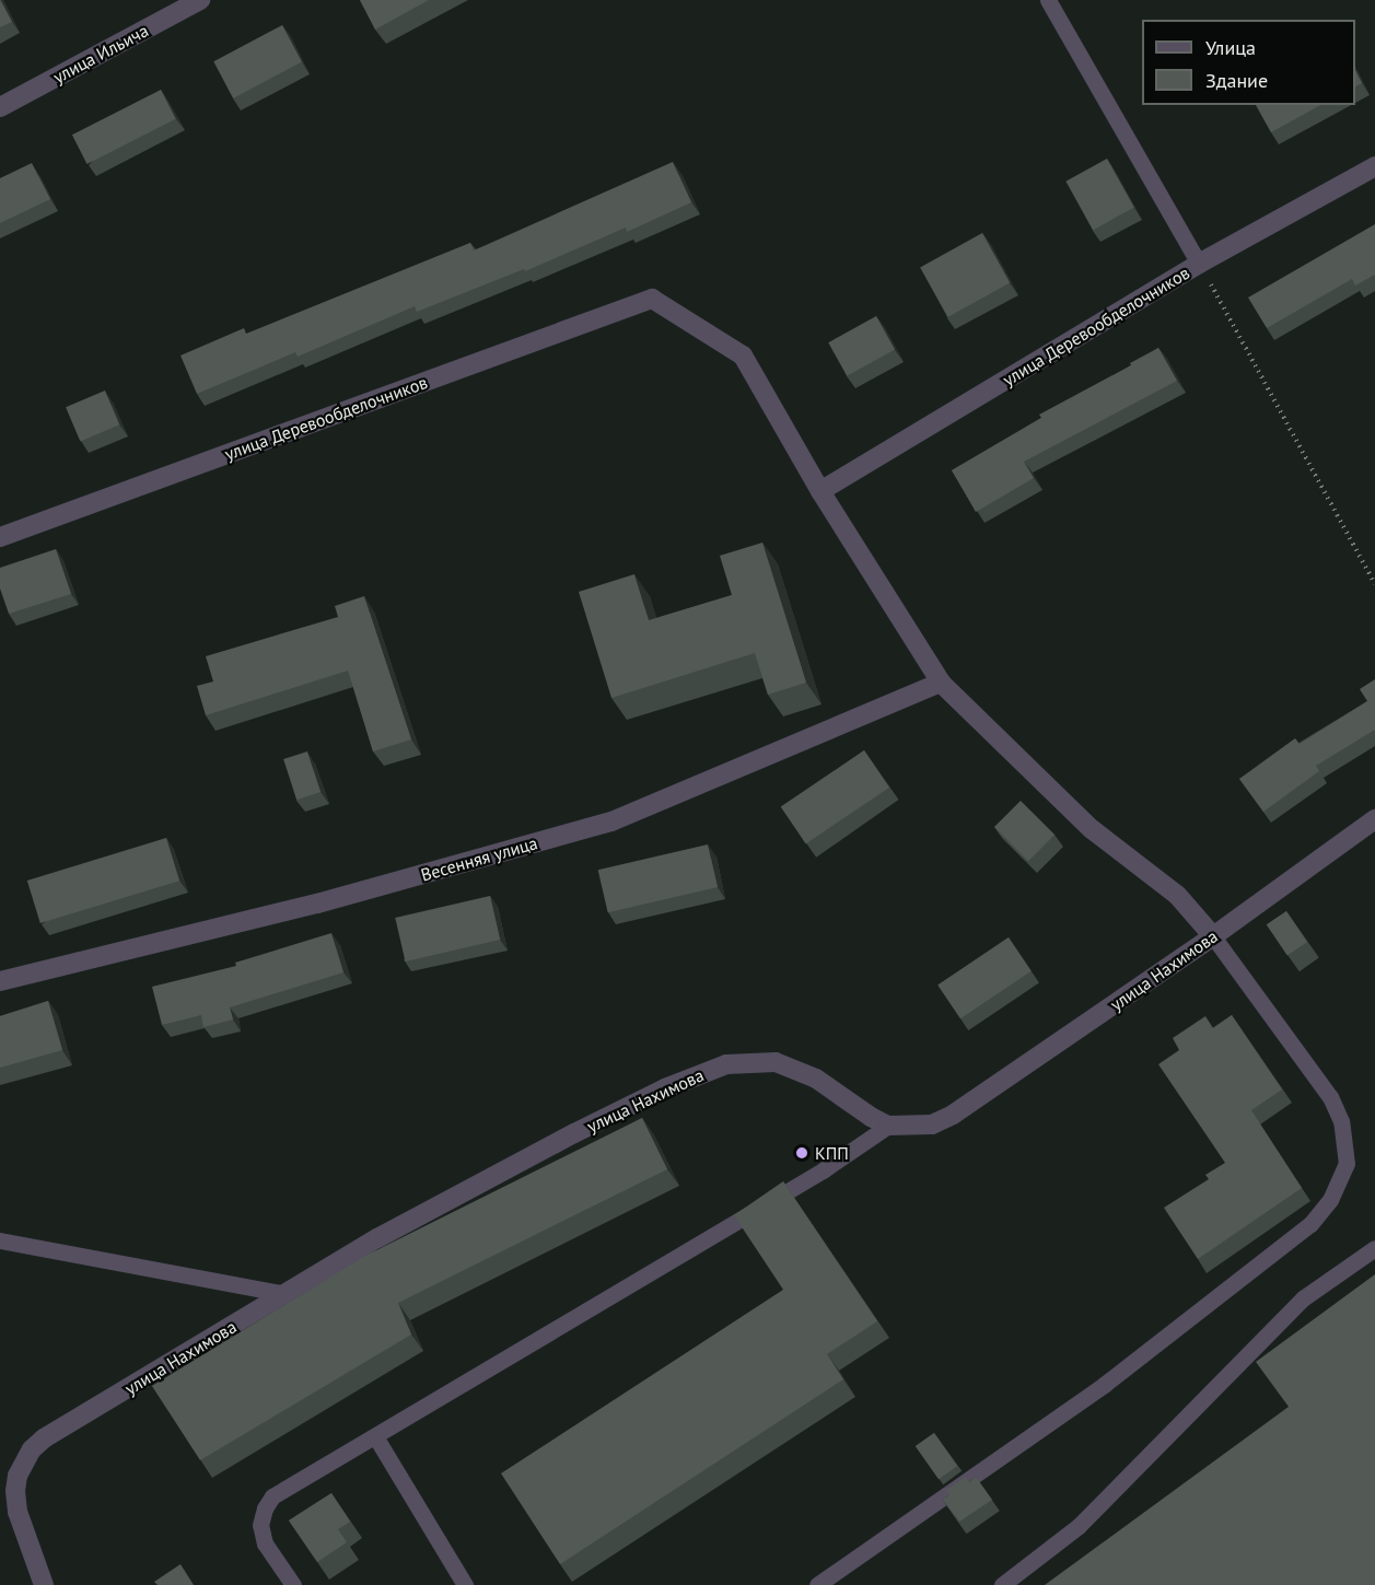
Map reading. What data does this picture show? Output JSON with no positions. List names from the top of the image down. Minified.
{"streets":{"street":["улица Ильича","улица Деревообделочников","Весенняя улица","улица Нахимова"]},"places":["КПП"],"legend":["Улица","Здание"]}
